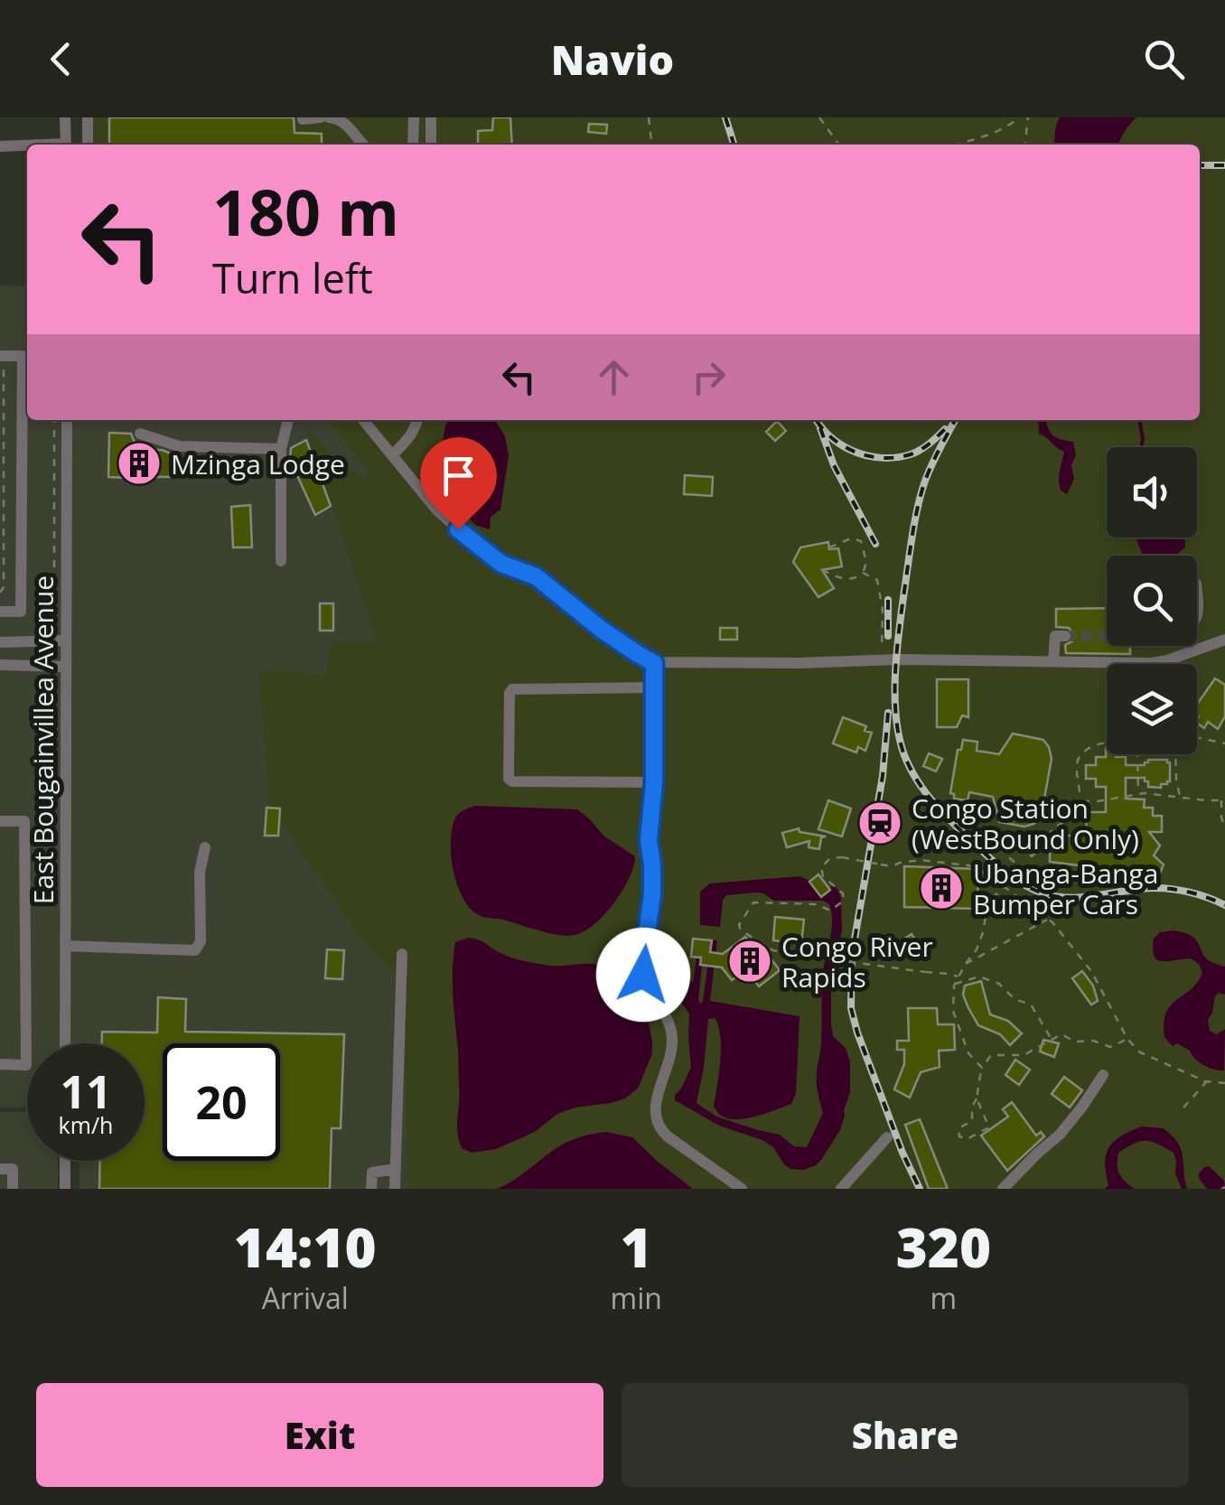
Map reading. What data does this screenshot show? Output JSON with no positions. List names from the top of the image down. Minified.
{"streets":{"street":["East Bougainvillea Avenue"]},"places":{"building":["Mzinga Lodge","Ubanga-Banga Bumper Cars","Congo River Rapids"],"station":["Congo Station (WestBound Only)"]},"page":{"header":"Navio","turn":["180 m","Turn left"],"speed":"11 km/h","limit":"20","eta":["14:10","Arrival","1","min","320","m"],"buttons":["Exit","Share"]}}
